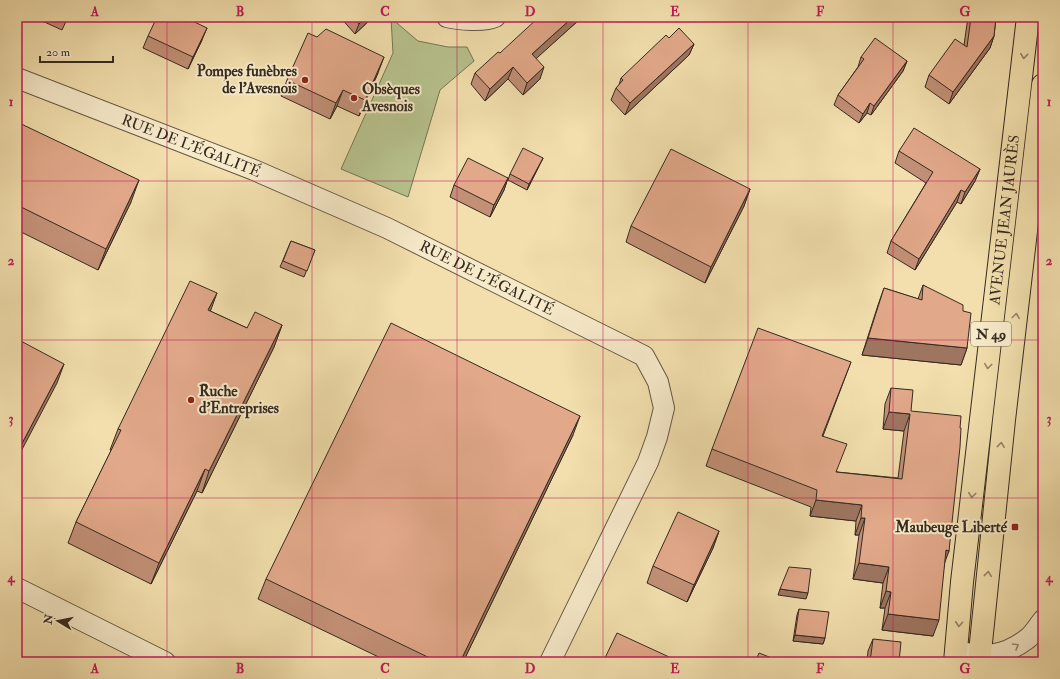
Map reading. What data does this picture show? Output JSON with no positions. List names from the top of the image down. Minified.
{"streets":{"main road":["AVENUE JEAN JAURÈS","N 49"],"street":["RUE DE L'ÉGALITÉ"]},"places":{"other":["Pompes funèbres de l'Avesnois","Obsèques Avesnois","Ruche d'Entreprises"],"transit":["Maubeuge Liberté"]},"scale_bar":"20 m","north":"left","grid":{"columns":["A","B","C","D","E","F","G"],"rows":["1","2","3","4"]}}
